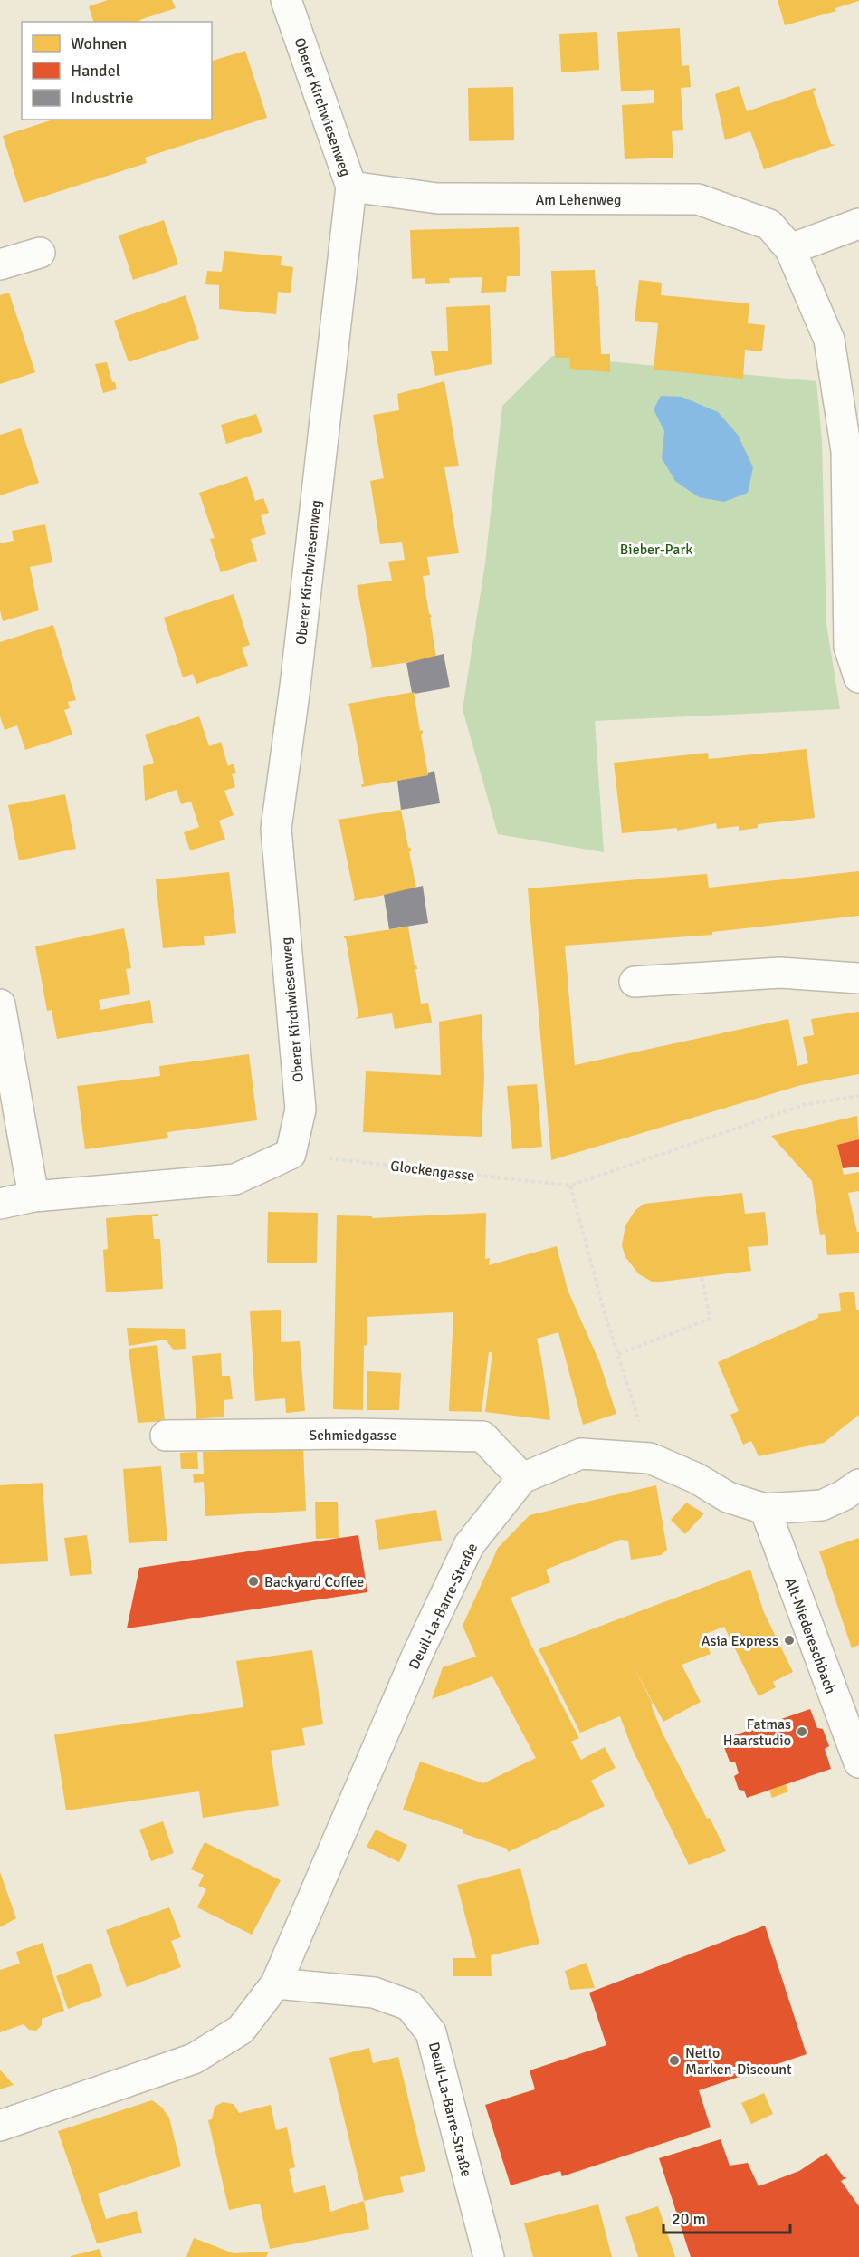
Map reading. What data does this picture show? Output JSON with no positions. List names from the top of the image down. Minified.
{"streets":{"street":["Oberer Kirchwiesenweg","Am Lehenweg","Schmiedgasse","Deuil-La-Barre-Straße","Alt-Niedereschbach"],"path":["Glockengasse"]},"crossings":[["Oberer Kirchwiesenweg","Am Lehenweg"],["Oberer Kirchwiesenweg","Glockengasse"],["Schmiedgasse","Deuil-La-Barre-Straße"],["Deuil-La-Barre-Straße","Alt-Niedereschbach"]],"parks":["Bieber-Park"],"places":["Backyard Coffee","Asia Express","Fatmas Haarstudio","Netto Marken-Discount"],"legend":["Wohnen","Handel","Industrie"],"scale_bar":"20 m"}
